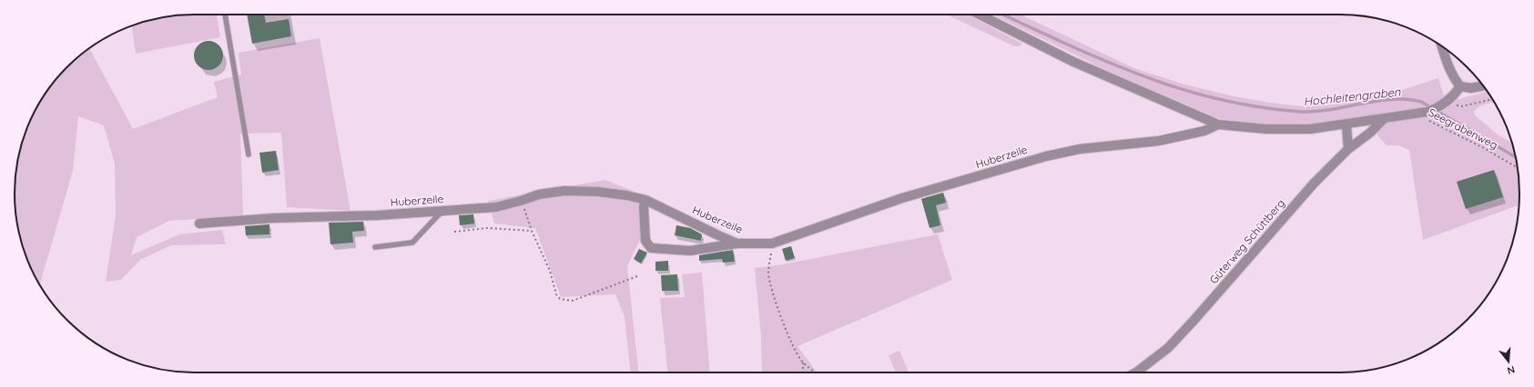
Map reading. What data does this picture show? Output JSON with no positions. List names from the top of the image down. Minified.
{"streets":{"street":["Huberzeile","Güterweg Schüttberg"],"path":["Seegrabenweg"]},"water":["Hochleitengraben"],"north":"bottom"}
